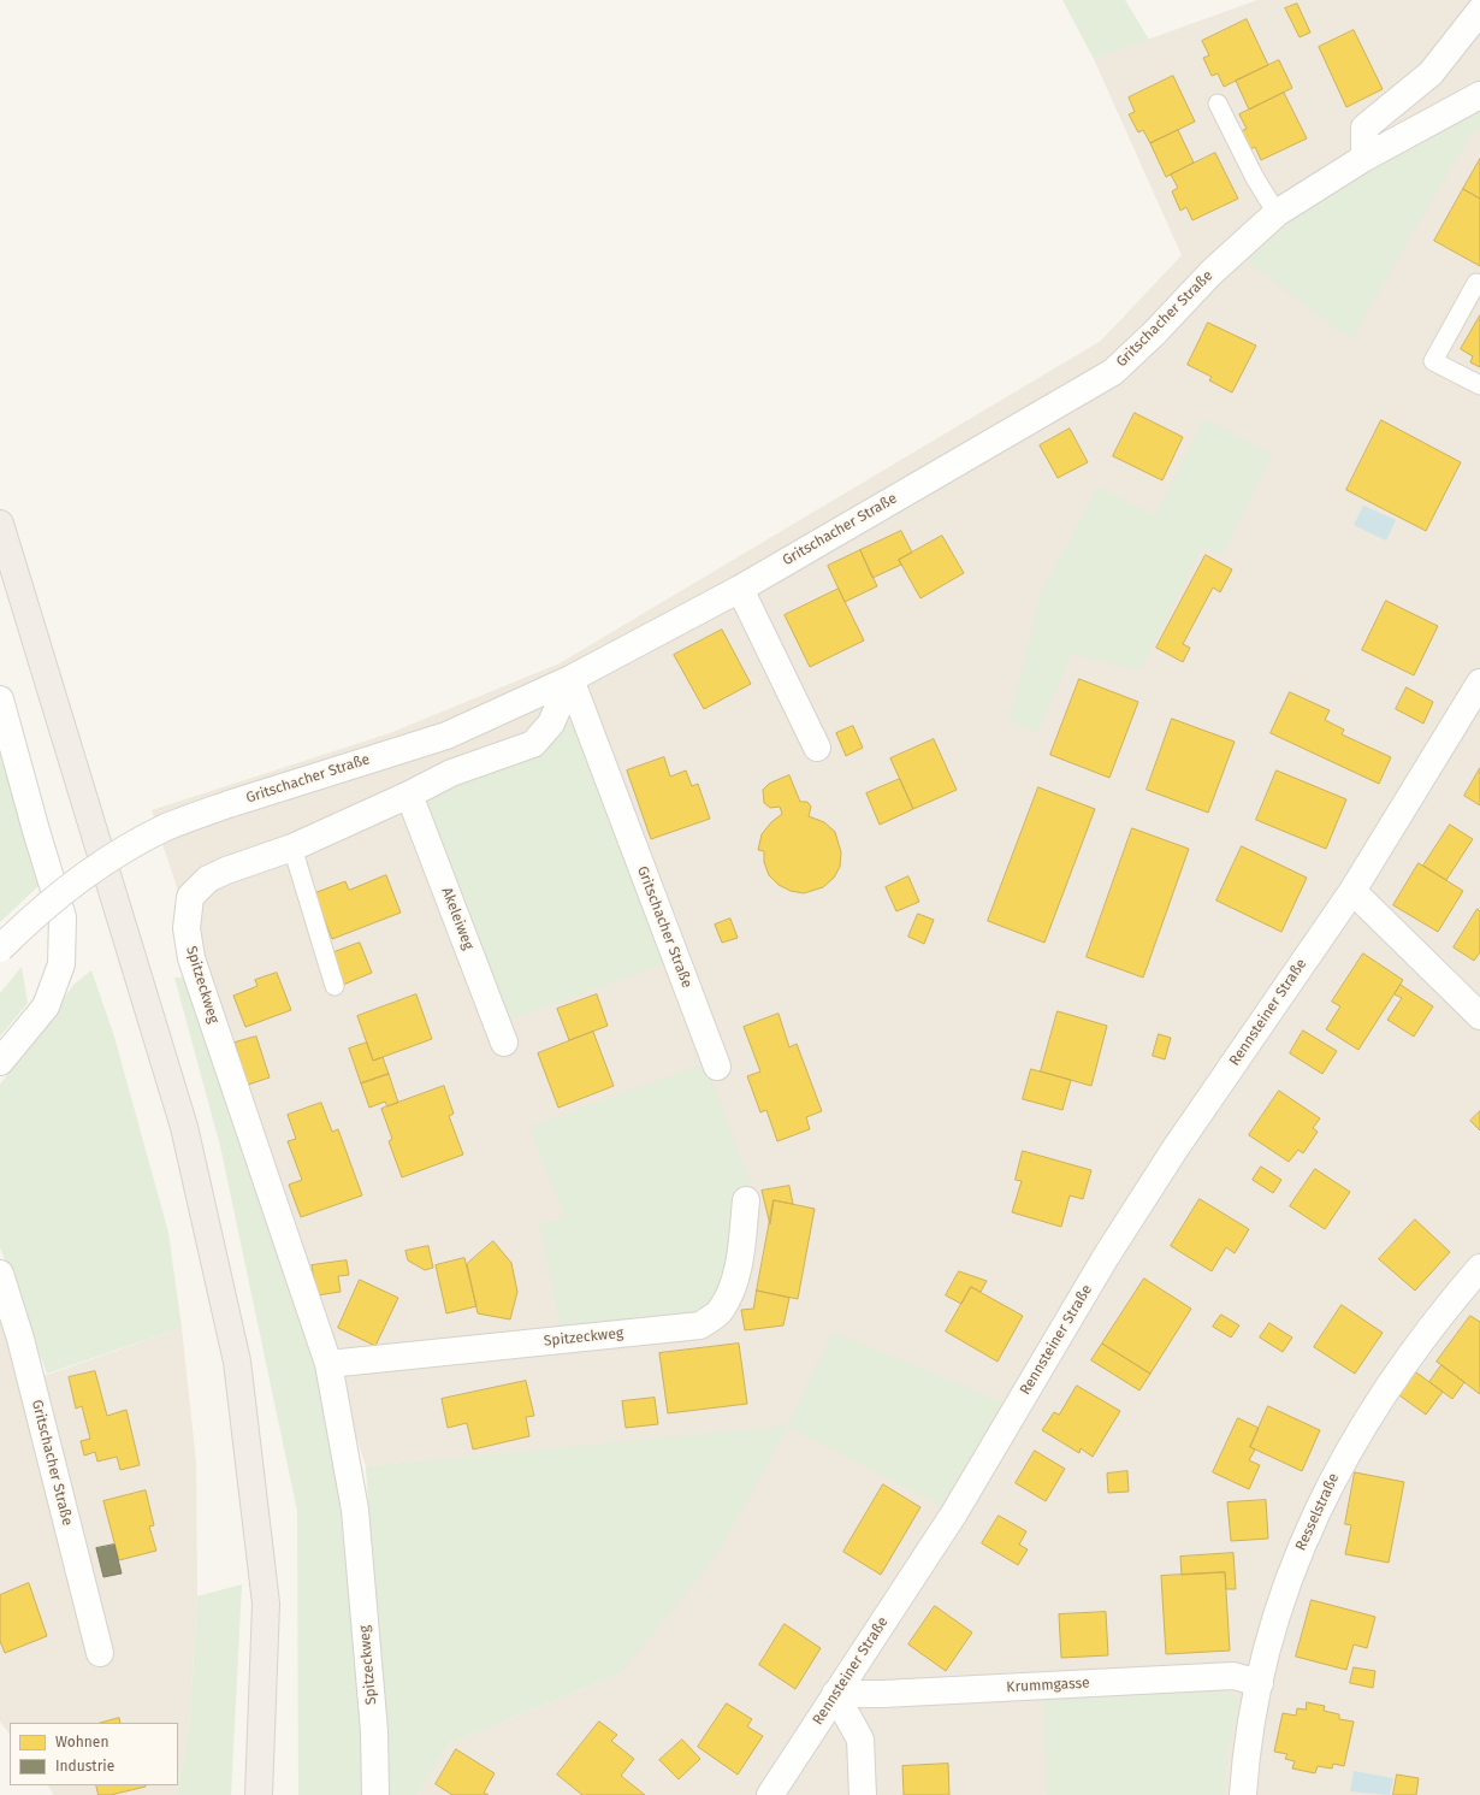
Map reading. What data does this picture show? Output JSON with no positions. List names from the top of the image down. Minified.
{"streets":{"street":["Gritschacher Straße","Akeleiweg","Spitzeckweg","Rennsteiner Straße","Resselstraße","Krummgasse"]},"crossings":[["Gritschacher Straße","Spitzeckweg"],["Akeleiweg","Spitzeckweg"],["Rennsteiner Straße","Krummgasse"],["Resselstraße","Krummgasse"]],"legend":["Wohnen","Industrie"]}
